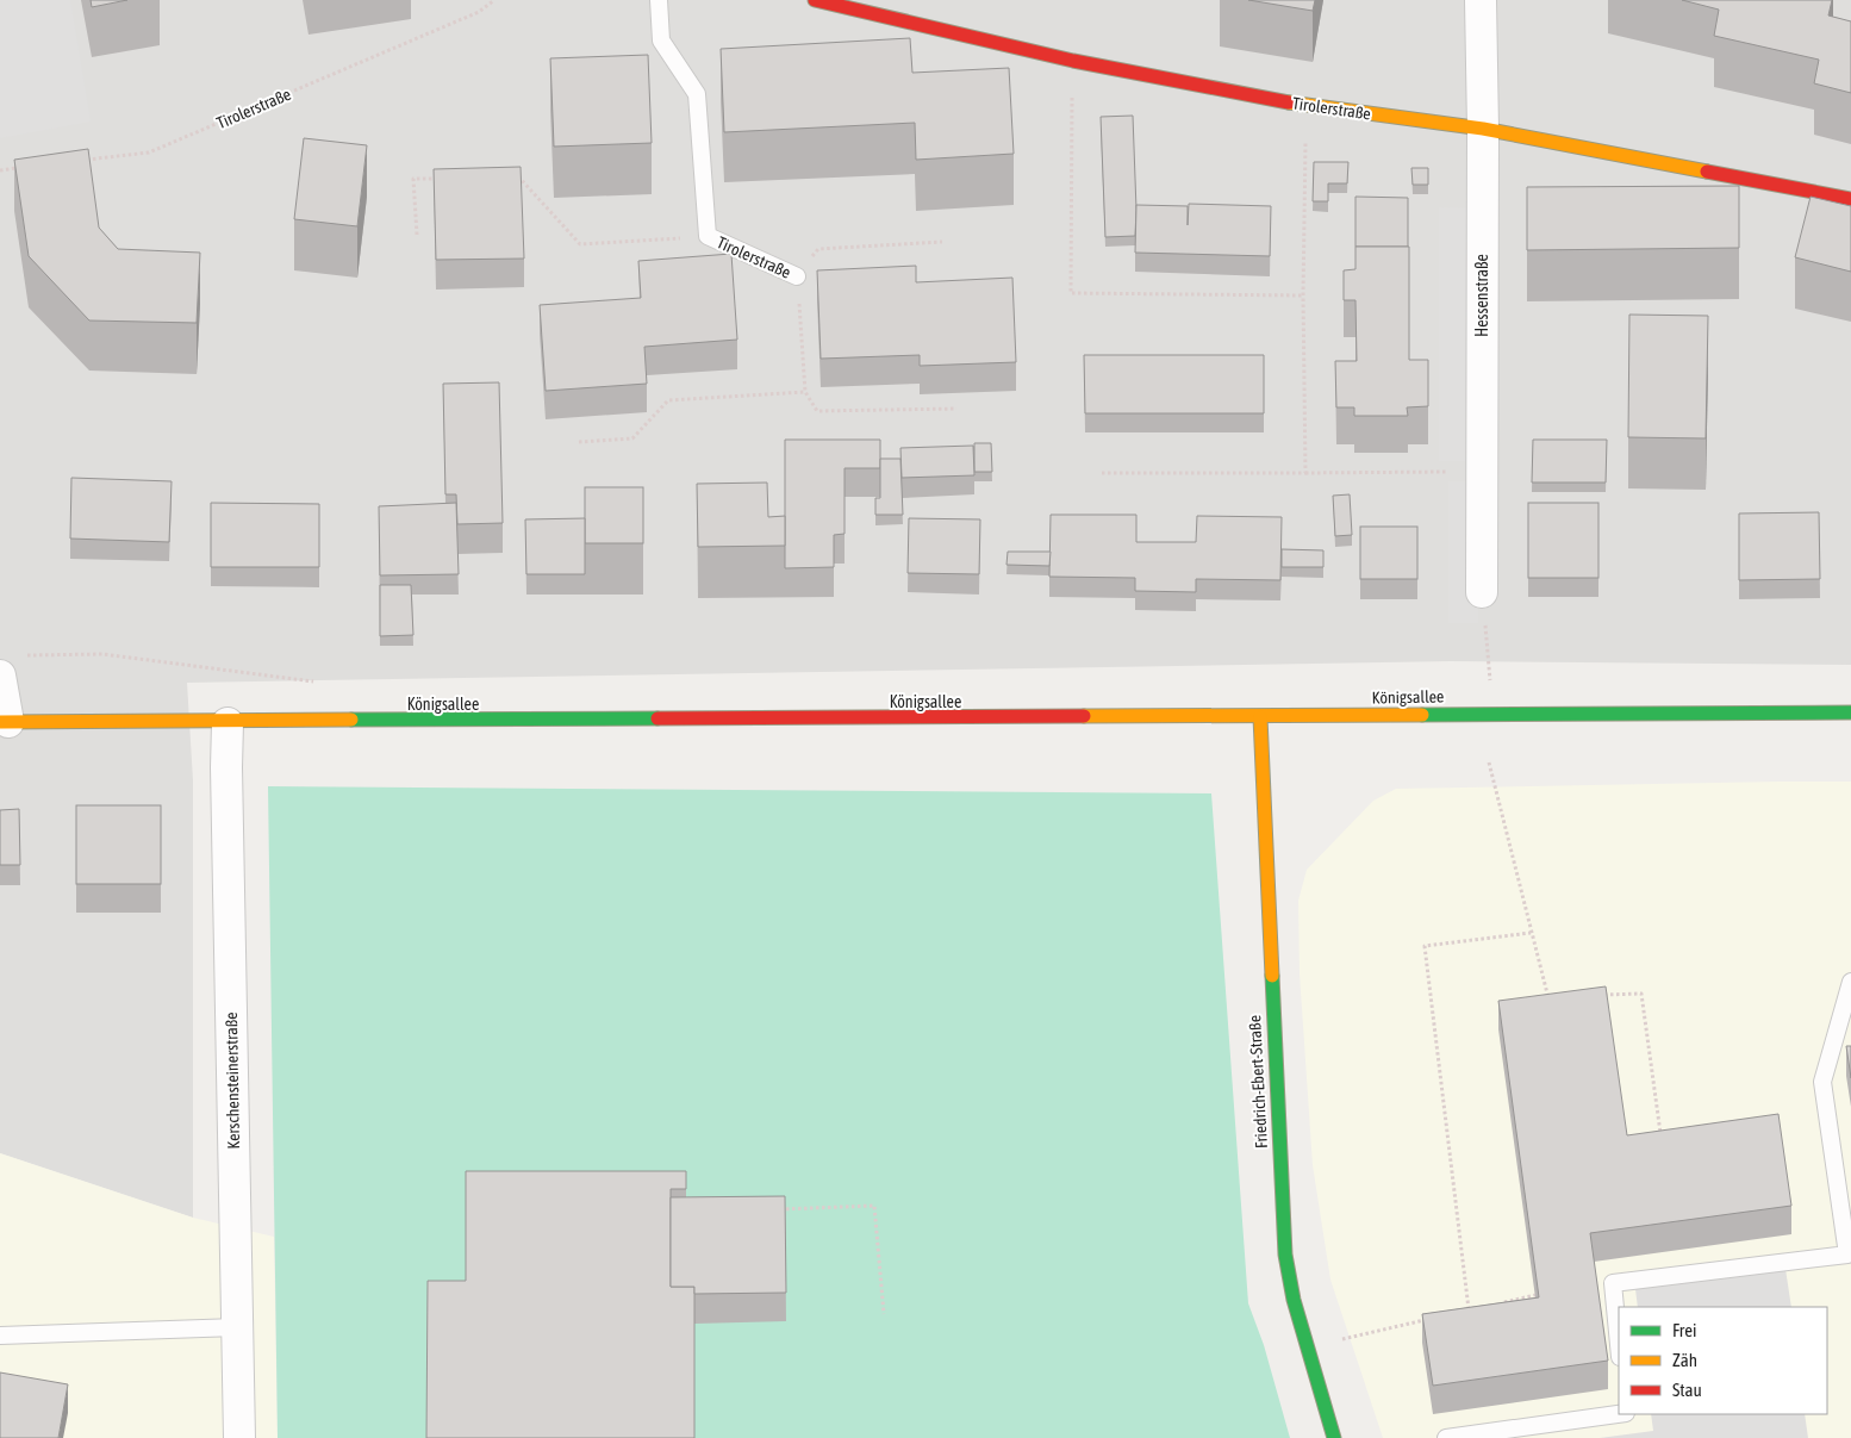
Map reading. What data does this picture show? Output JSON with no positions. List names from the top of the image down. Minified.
{"streets":{"main road":["Tirolerstraße","Königsallee","Friedrich-Ebert-Straße"],"street":["Hessenstraße","Kerschensteinerstraße"]},"crossings":[["Tirolerstraße","Hessenstraße"],["Königsallee","Kerschensteinerstraße"],["Königsallee","Friedrich-Ebert-Straße"]],"legend":["Frei","Zäh","Stau"]}
